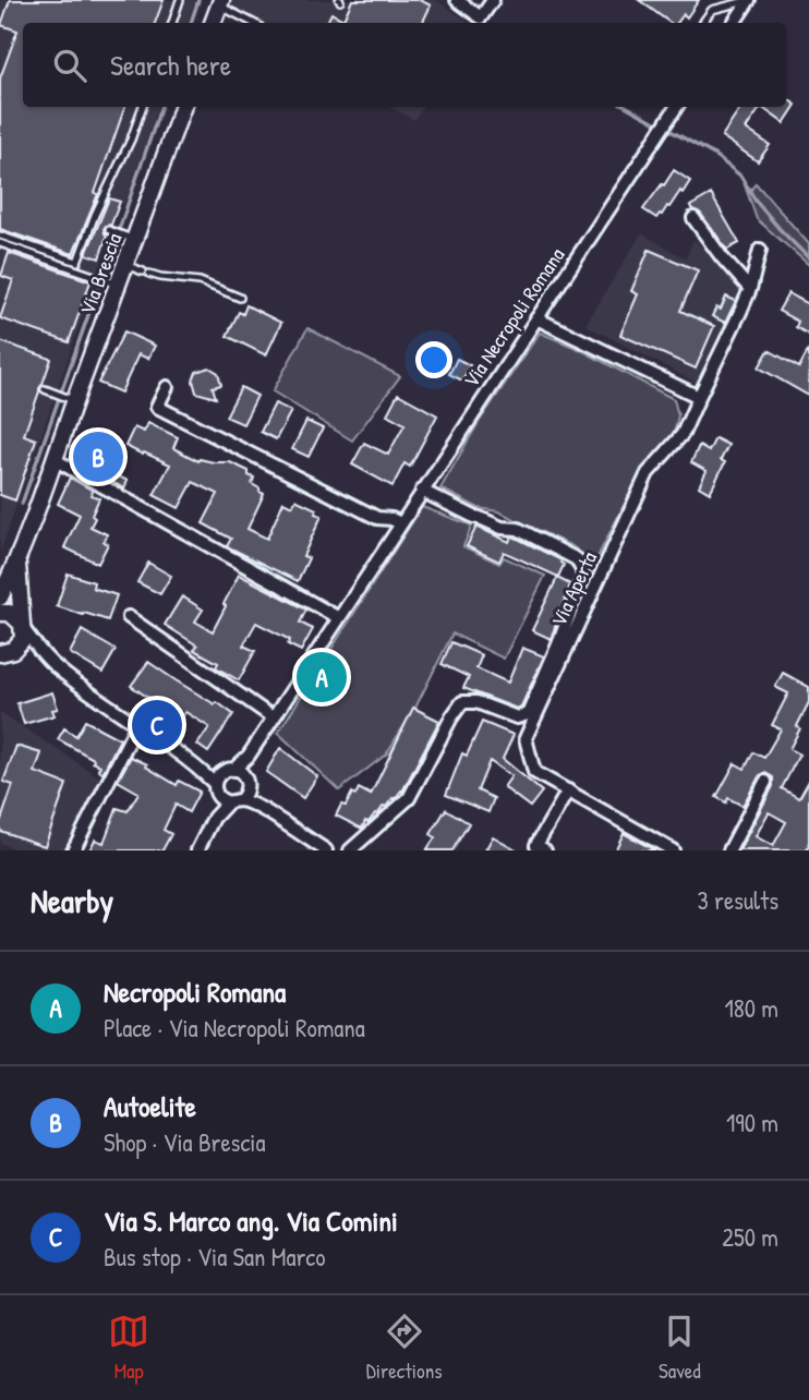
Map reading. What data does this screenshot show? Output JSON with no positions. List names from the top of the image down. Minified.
{"streets":{"main road":["Via Brescia"],"street":["Via Necropoli Romana","Via Aperta"]},"crossings":[["Via Necropoli Romana","Via Aperta"]],"page":{"search":"Search here","pins":["B","A","C"],"heading":["Nearby","3 results"],"list":[{"mark":"A","name":"Necropoli Romana","note":"Place · Via Necropoli Romana","value":"180 m"},{"mark":"B","name":"Autoelite","note":"Shop · Via Brescia","value":"190 m"},{"mark":"C","name":"Via S. Marco ang. Via Comini","note":"Bus stop · Via San Marco","value":"250 m"}],"nav":["Map","Directions","Saved"]}}
